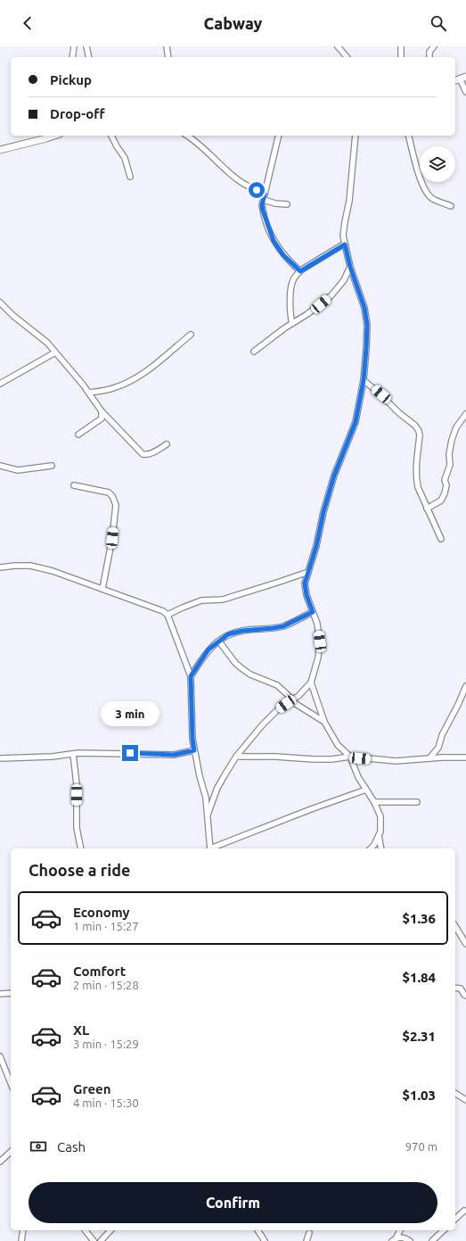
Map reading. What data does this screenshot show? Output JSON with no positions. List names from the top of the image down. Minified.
{"page":{"header":"Cabway","banner":["Pickup","Drop-off"],"bubble":"3 min","heading":"Choose a ride","list":[{"name":"Economy","note":"1 min · 15:27","value":"$1.36"},{"name":"Comfort","note":"2 min · 15:28","value":"$1.84"},{"name":"XL","note":"3 min · 15:29","value":"$2.31"},{"name":"Green","note":"4 min · 15:30","value":"$1.03"}],"pay":["Cash","970 m"],"buttons":"Confirm"}}
